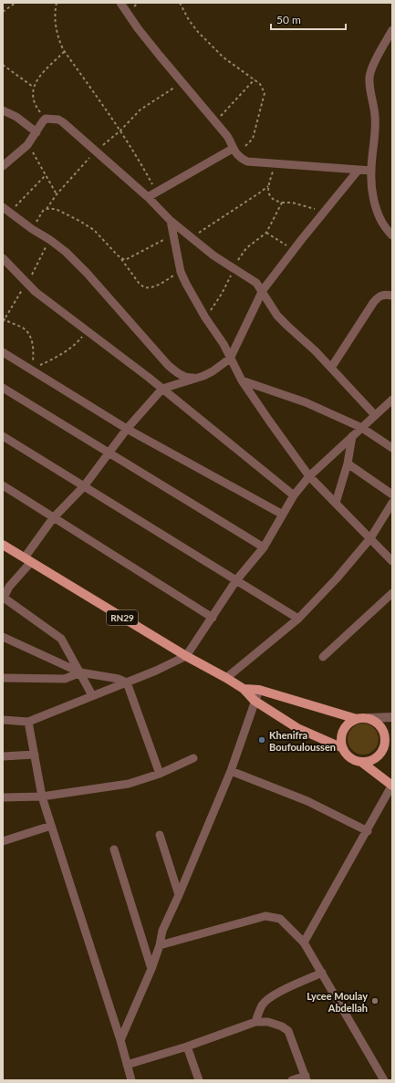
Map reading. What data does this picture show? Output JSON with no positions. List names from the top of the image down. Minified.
{"streets":{"main road":["RN29"]},"places":["Khenifra Boufouloussen","Lycee Moulay Abdellah"],"scale_bar":"50 m"}
